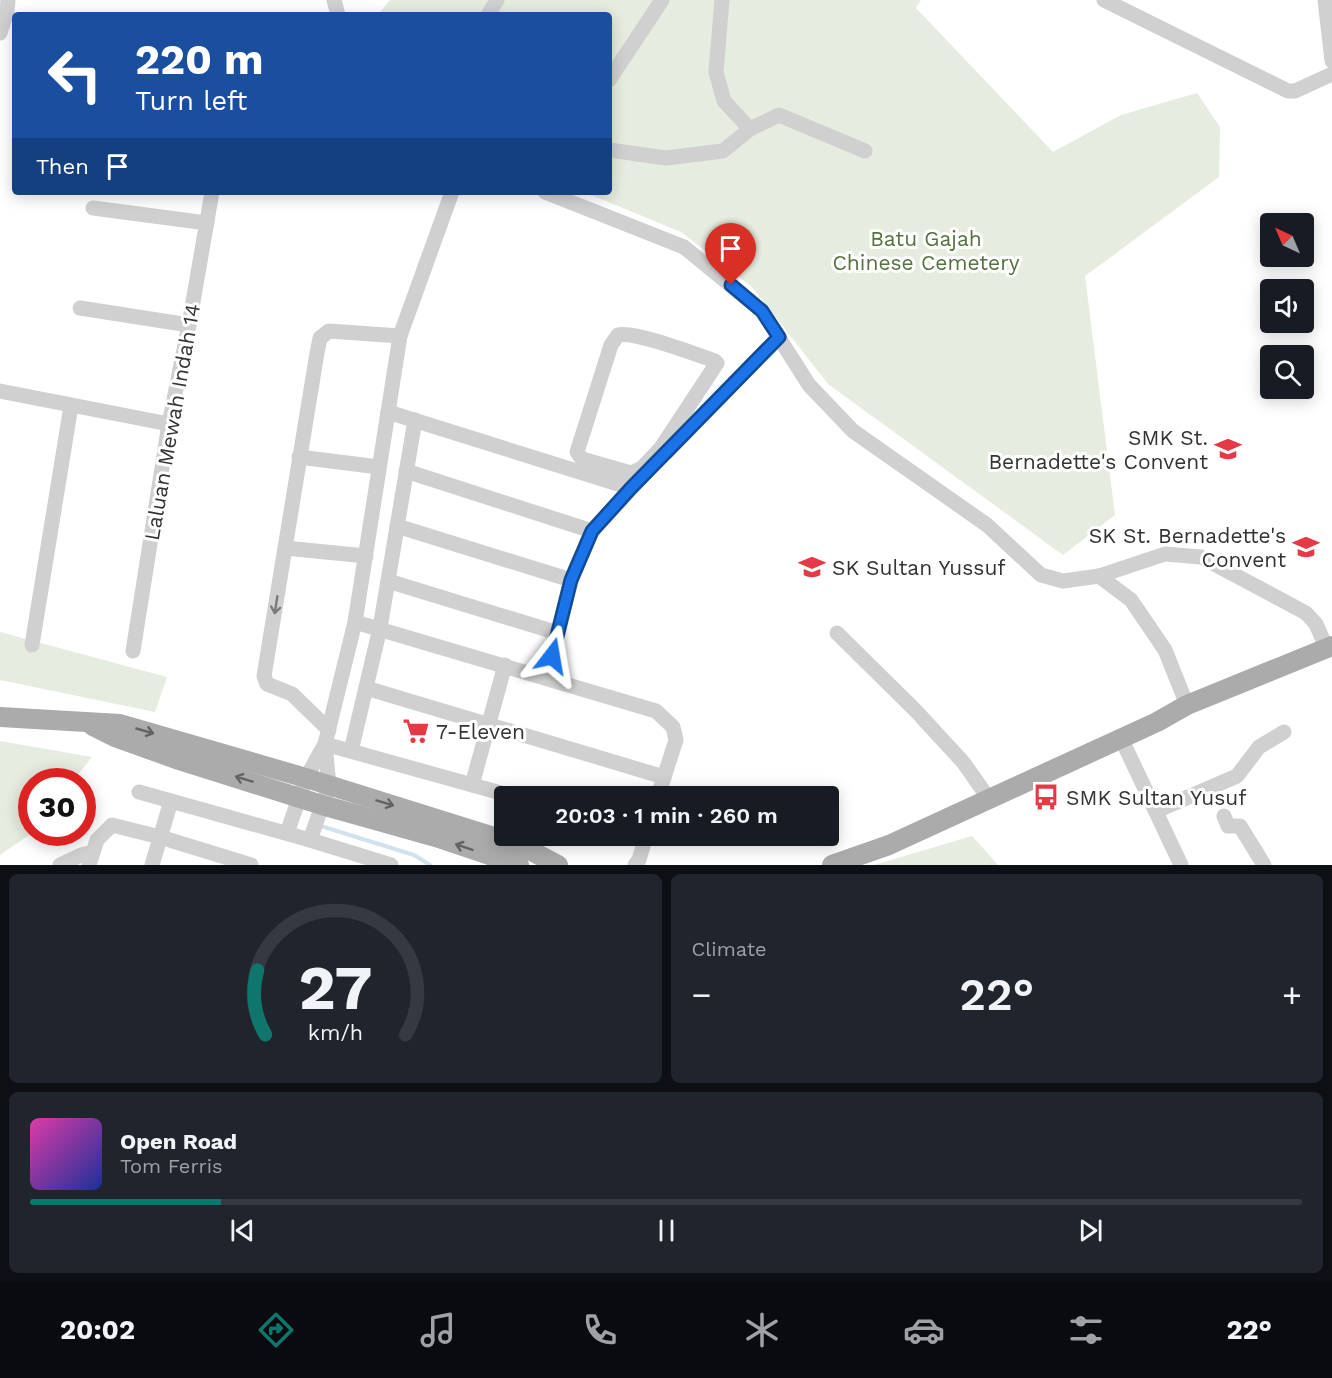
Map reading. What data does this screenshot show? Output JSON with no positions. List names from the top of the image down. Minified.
{"streets":{"street":["Laluan Mewah Indah 14"]},"parks":["Batu Gajah Chinese Cemetery"],"places":{"school or university":["SMK St. Bernadette's Convent","SK St. Bernadette's Convent","SK Sultan Yussuf"],"supermarket":["7-Eleven"],"bus stop":["SMK Sultan Yusuf"]},"north":"top left","page":{"turn":["220 m","Turn left"],"then":"Then","limit":"30","trip":"20:03 · 1 min · 260 m","tile":"Climate","heat":["−","22°","+"],"song":["Open Road","Tom Ferris"],"tabs":["20:02","22°"],"gauge":["27","km/h"]}}
